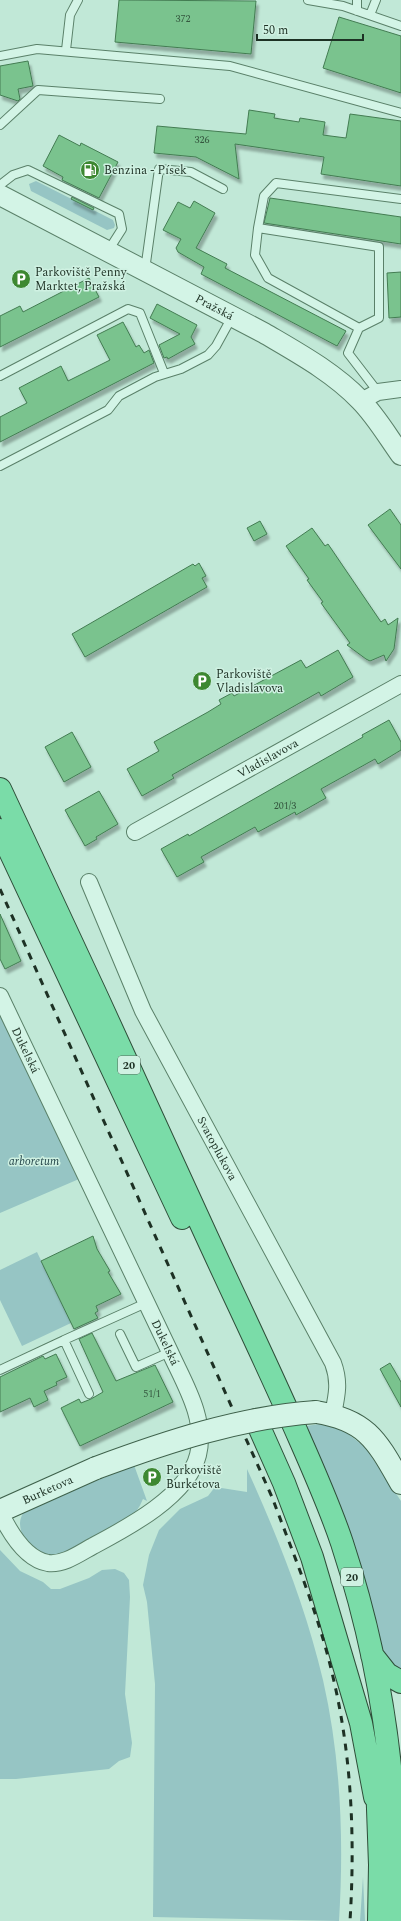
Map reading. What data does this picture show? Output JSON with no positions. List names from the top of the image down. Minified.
{"streets":{"highway":["20"],"main road":["Burketova"],"street":["Pražská","Vladislavova","Dukelská","Svatoplukova"]},"crossings":[["Dukelská","Burketova"],["Svatoplukova","Burketova"]],"parks":["arboretum"],"places":{"fuel station":["Benzina - Písek"],"parking":["Parkoviště Penny Marktet, Pražská","Parkoviště Vladislavova","Parkoviště Burketova"]},"house_numbers":["372","326","201/3","51/1"],"scale_bar":"50 m"}
